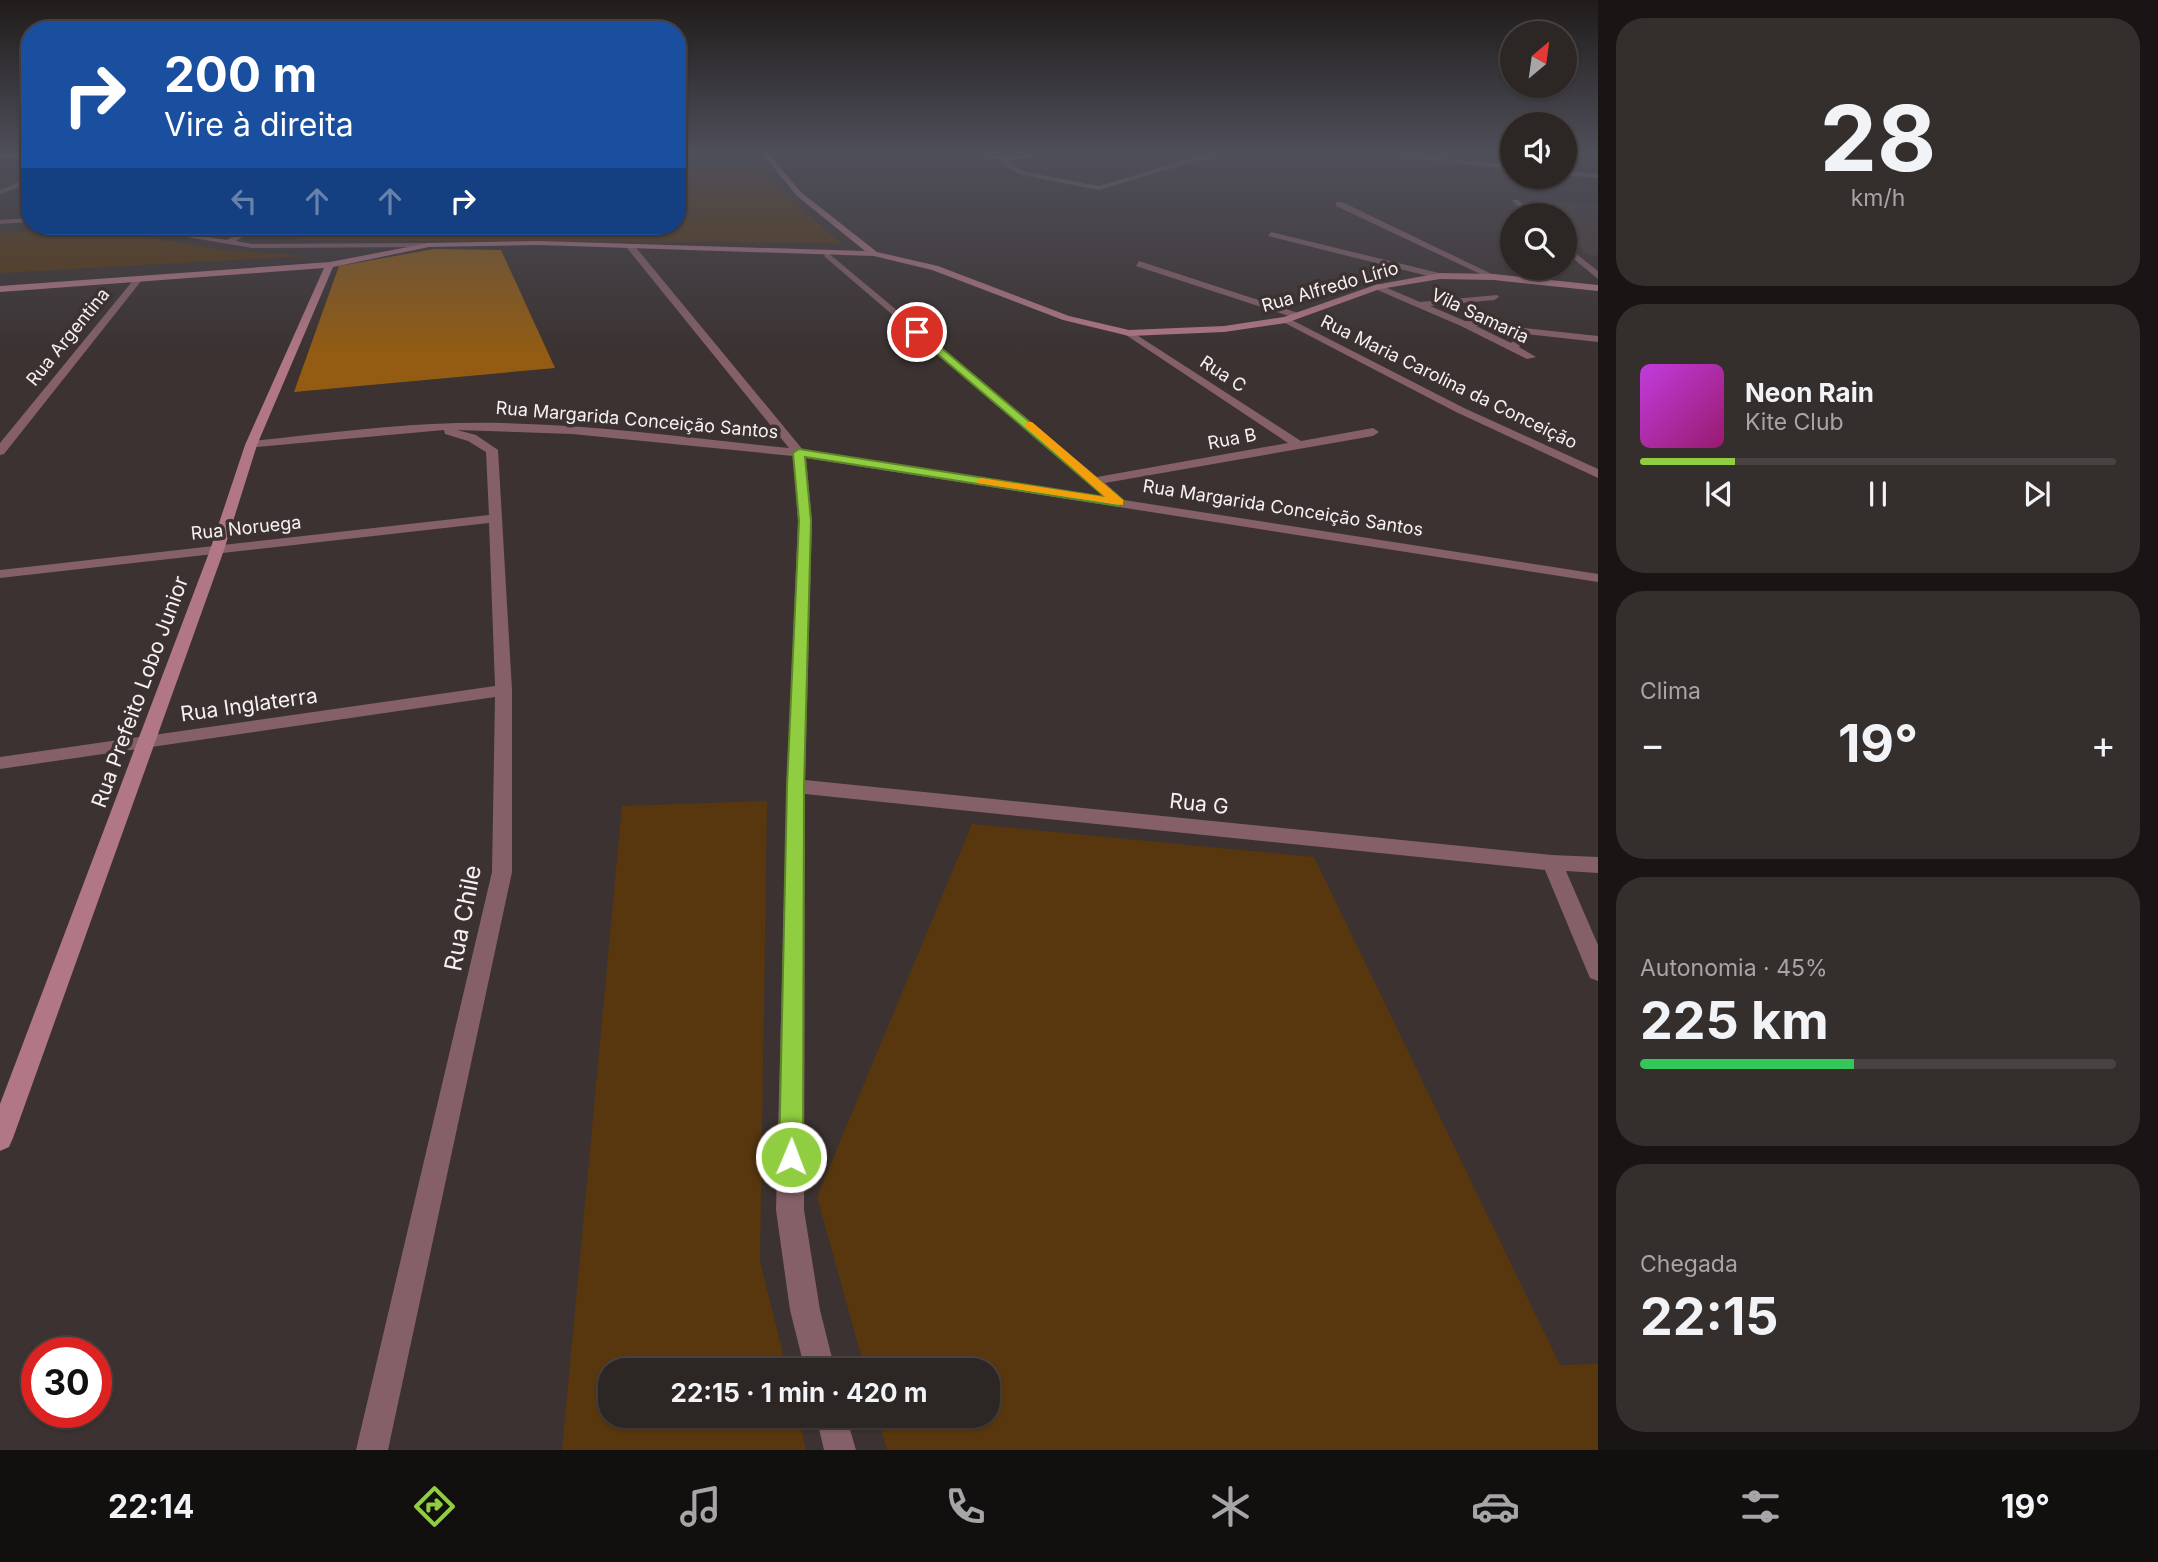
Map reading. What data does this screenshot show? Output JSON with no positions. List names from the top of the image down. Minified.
{"streets":{"main road":["Rua Alfredo Lírio","Rua Prefeito Lobo Junior"],"street":["Vila Samaria","Rua Argentina","Rua C","Rua Maria Carolina da Conceição","Rua Margarida Conceição Santos","Rua B","Rua Noruega","Rua Inglaterra","Rua G","Rua Chile"]},"crossings":[["Rua Alfredo Lírio","Vila Samaria"],["Rua Alfredo Lírio","Rua Argentina"],["Rua Alfredo Lírio","Rua C"],["Rua Alfredo Lírio","Rua Maria Carolina da Conceição"],["Rua Alfredo Lírio","Rua Prefeito Lobo Junior"],["Rua C","Rua B"],["Rua Margarida Conceição Santos","Rua Prefeito Lobo Junior"],["Rua Margarida Conceição Santos","Rua Chile"],["Rua Noruega","Rua Prefeito Lobo Junior"],["Rua Noruega","Rua Chile"],["Rua Prefeito Lobo Junior","Rua Inglaterra"],["Rua Inglaterra","Rua Chile"]],"north":"top right","page":{"tile":[["28","km/h"],"Clima",["Autonomia · 45%","225 km"],["Chegada","22:15"]],"turn":["200 m","Vire à direita"],"song":["Neon Rain","Kite Club"],"heat":["−","19°","+"],"limit":"30","trip":"22:15 · 1 min · 420 m","tabs":["22:14","19°"]}}
